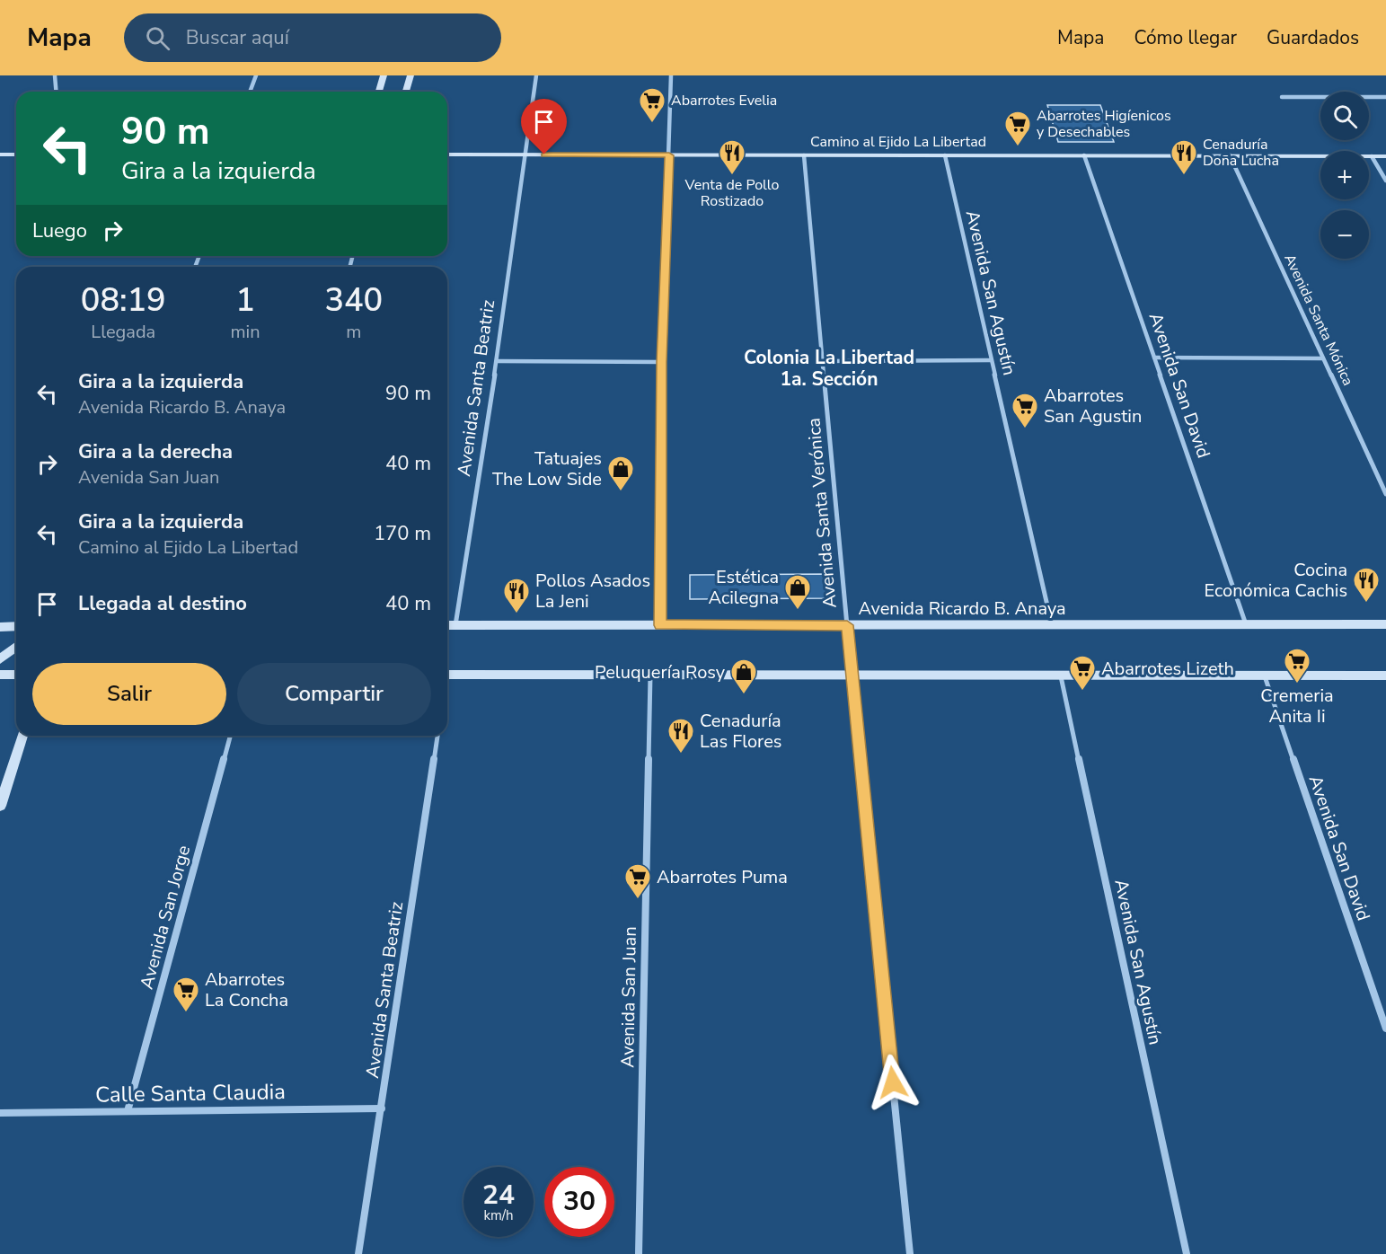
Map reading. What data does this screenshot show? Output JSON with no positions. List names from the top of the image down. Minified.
{"streets":{"street":["Camino al Ejido La Libertad","Avenida San Agustín","Avenida Santa Mónica","Avenida San David","Avenida Santa Beatriz","Avenida Santa Verónica","Avenida Ricardo B. Anaya","Avenida San Jorge","Avenida San Juan","Calle Santa Claudia"]},"crossings":[["Camino al Ejido La Libertad","Avenida San Agustín"],["Camino al Ejido La Libertad","Avenida Santa Mónica"],["Camino al Ejido La Libertad","Avenida San David"],["Camino al Ejido La Libertad","Avenida Santa Beatriz"],["Camino al Ejido La Libertad","Avenida Santa Verónica"],["Avenida San Agustín","Avenida Ricardo B. Anaya"],["Avenida San David","Avenida Ricardo B. Anaya"],["Avenida Santa Beatriz","Avenida Ricardo B. Anaya"],["Avenida Santa Beatriz","Calle Santa Claudia"],["Avenida Santa Verónica","Avenida Ricardo B. Anaya"],["Avenida San Jorge","Calle Santa Claudia"]],"districts":["Colonia La Libertad 1a. Sección"],"places":{"supermarket":["Abarrotes Evelia","Abarrotes Higíenicos y Desechables","Abarrotes San Agustin","Cremeria Anita Ii","Abarrotes Lizeth","Abarrotes Puma","Abarrotes La Concha"],"restaurant":["Venta de Pollo Rostizado","Cenaduría Doña Lucha","Cocina Económica Cachis","Pollos Asados La Jeni","Cenaduría Las Flores"],"shop":["Tatuajes The Low Side","Estética Acilegna","Peluquería Rosy"]},"page":{"header":"Mapa","search":"Buscar aquí","nav":["Mapa","Cómo llegar","Guardados"],"map_buttons":["+","−"],"turn":["90 m","Gira a la izquierda"],"then":"Luego","eta":["08:19","Llegada","1","min","340","m"],"list":[{"name":"Gira a la izquierda","note":"Avenida Ricardo B. Anaya","value":"90 m"},{"name":"Gira a la derecha","note":"Avenida San Juan","value":"40 m"},{"name":"Gira a la izquierda","note":"Camino al Ejido La Libertad","value":"170 m"},{"name":"Llegada al destino","value":"40 m"}],"buttons":["Salir","Compartir"],"speed":"24 km/h","limit":"30"}}
